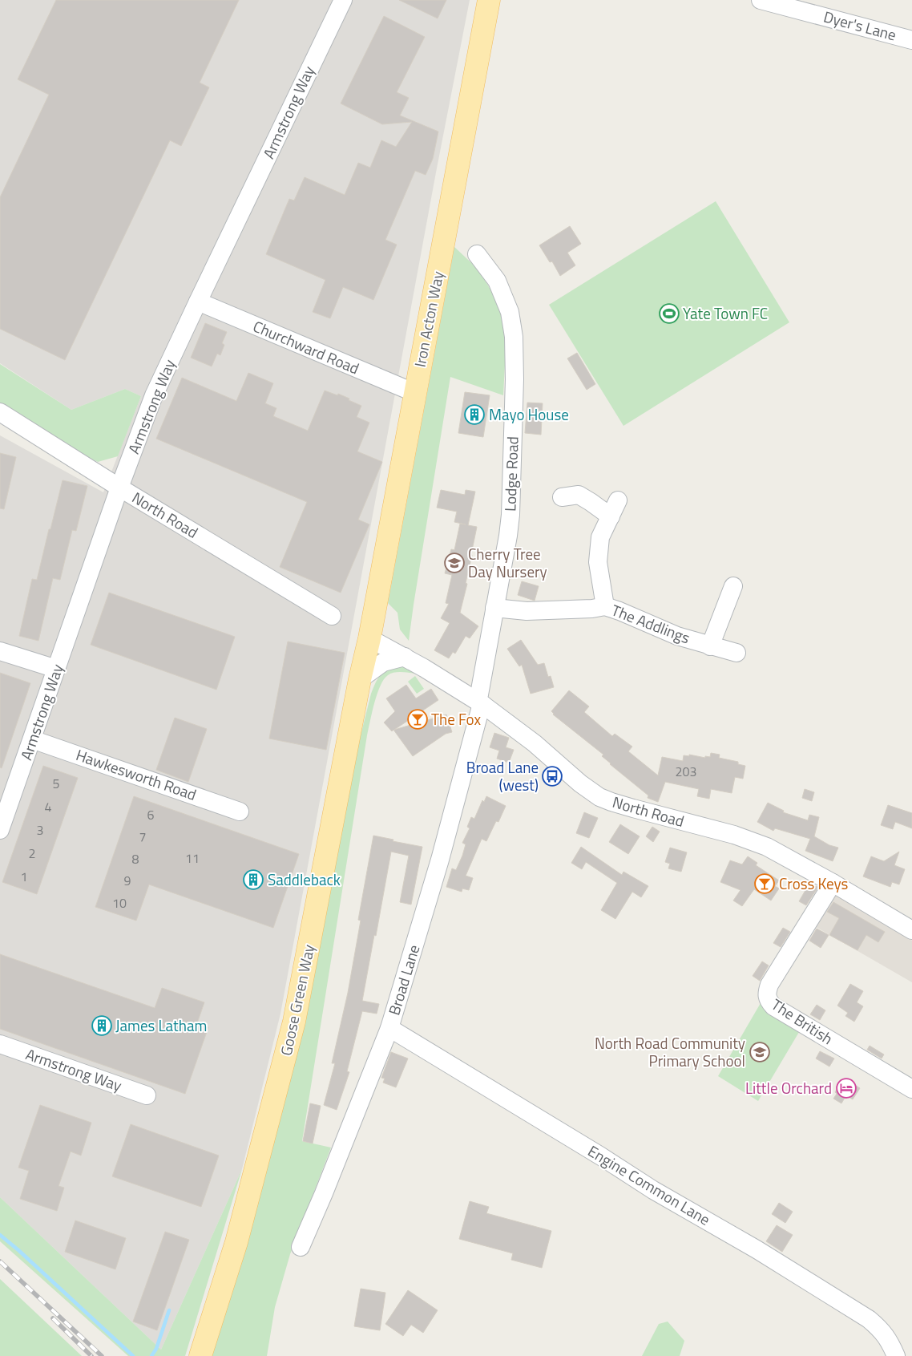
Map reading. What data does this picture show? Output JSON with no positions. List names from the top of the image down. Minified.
{"streets":{"main road":["Iron Acton Way","Goose Green Way"],"street":["Dyer's Lane","Armstrong Way","Churchward Road","Lodge Road","North Road","The Addlings","Hawkesworth Road","Broad Lane","The British","Engine Common Lane"]},"crossings":[["Armstrong Way","Churchward Road"],["Armstrong Way","North Road"],["Armstrong Way","Hawkesworth Road"],["Iron Acton Way","Churchward Road"],["Iron Acton Way","North Road"],["Iron Acton Way","Goose Green Way"],["Lodge Road","North Road"],["Lodge Road","The Addlings"],["Lodge Road","Broad Lane"],["North Road","Broad Lane"],["North Road","Goose Green Way"],["North Road","The British"],["Broad Lane","Engine Common Lane"]],"places":{"sports":["Yate Town FC"],"building":["Mayo House","Saddleback","James Latham"],"school or university":["Cherry Tree Day Nursery","North Road Community Primary School"],"bar":["The Fox","Cross Keys"],"bus stop":["Broad Lane (west)"],"hotel":["Little Orchard"]},"house_numbers":["203","5","4","6","3","7","2","11","8","1","9","10"]}
